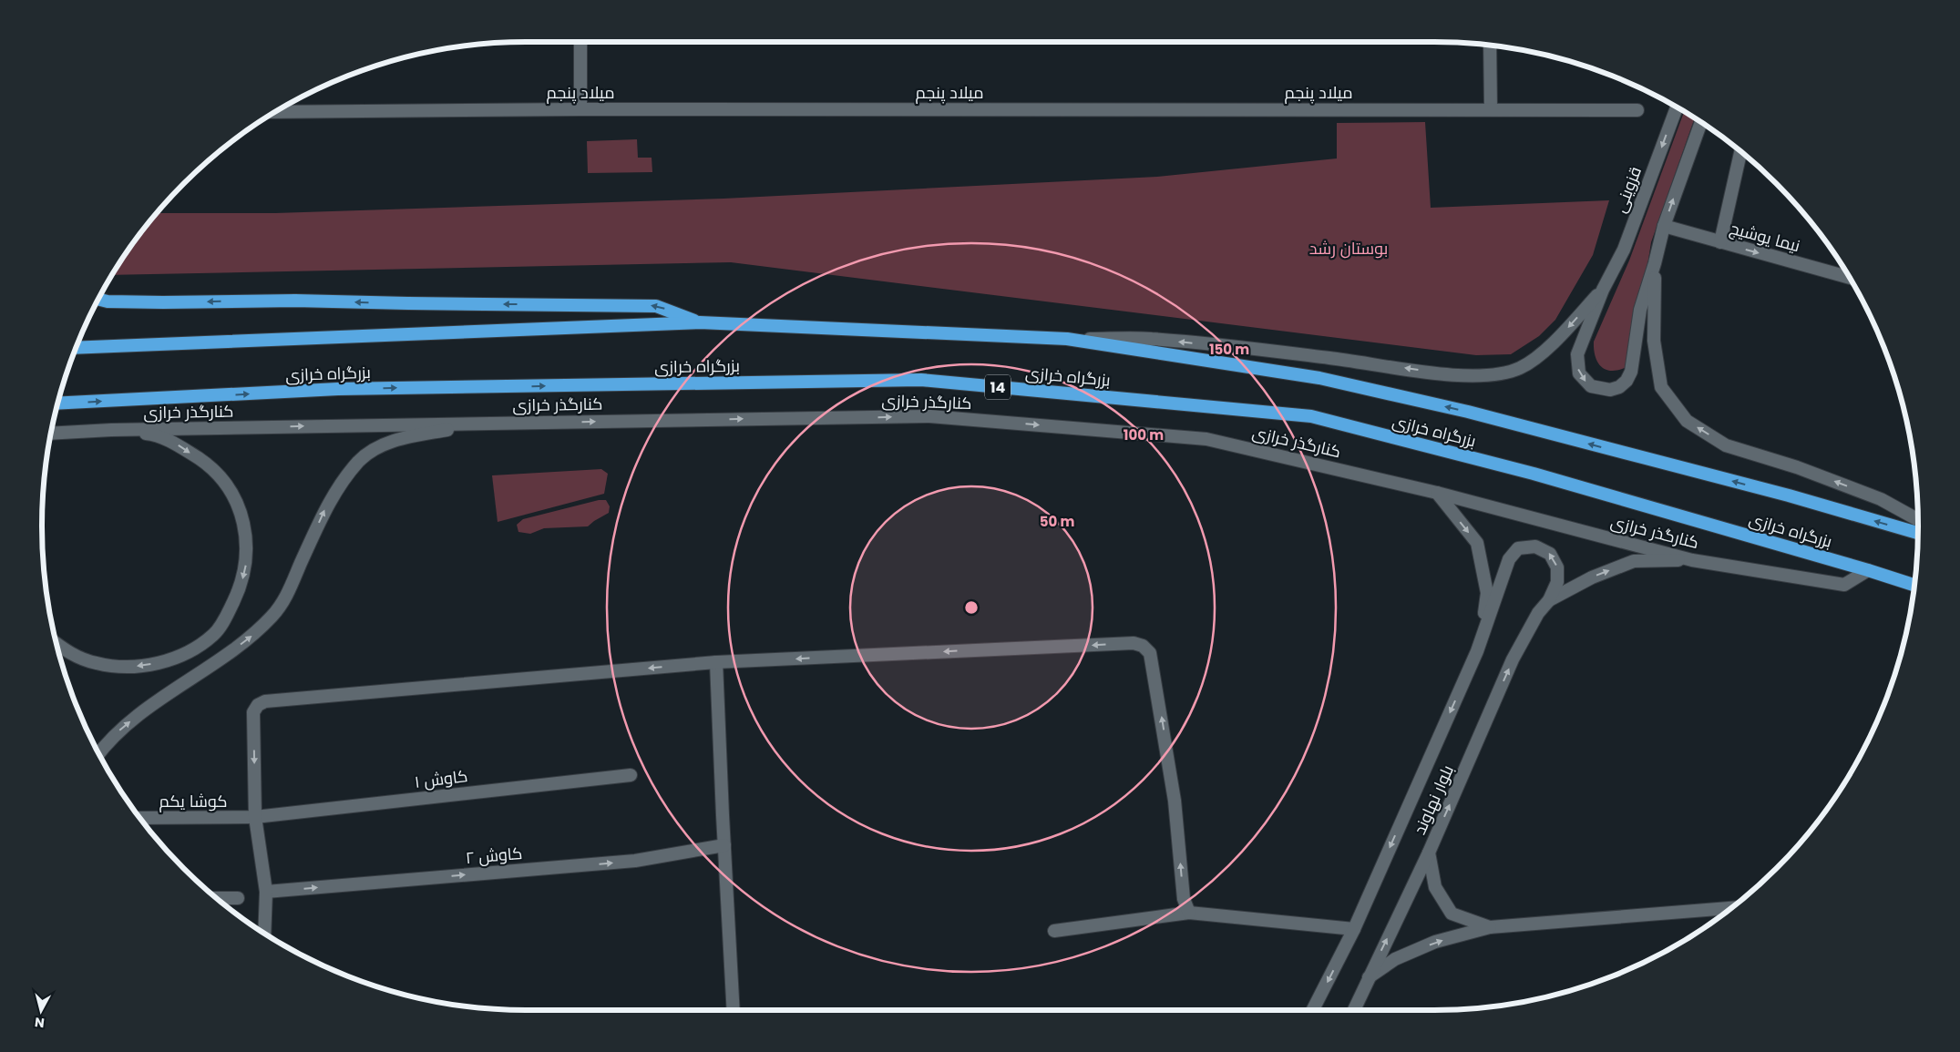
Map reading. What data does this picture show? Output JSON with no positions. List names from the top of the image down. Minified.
{"streets":{"highway":["بزرگراه خرازی","14"],"street":["میلاد پنجم","قزوینی","نیما یوشیج","کنارگذر خرازی","کاوش ۱","بلوار نهاوند","کوشا یکم","کاوش ۲"]},"crossings":[["بزرگراه خرازی","کنارگذر خرازی"],["کاوش ۱","کوشا یکم"]],"one_way":["نیما یوشیج","کنارگذر خرازی","کاوش ۲"],"parks":["بوستان رشد"],"north":"bottom","rings":["150 m","100 m","50 m"]}
